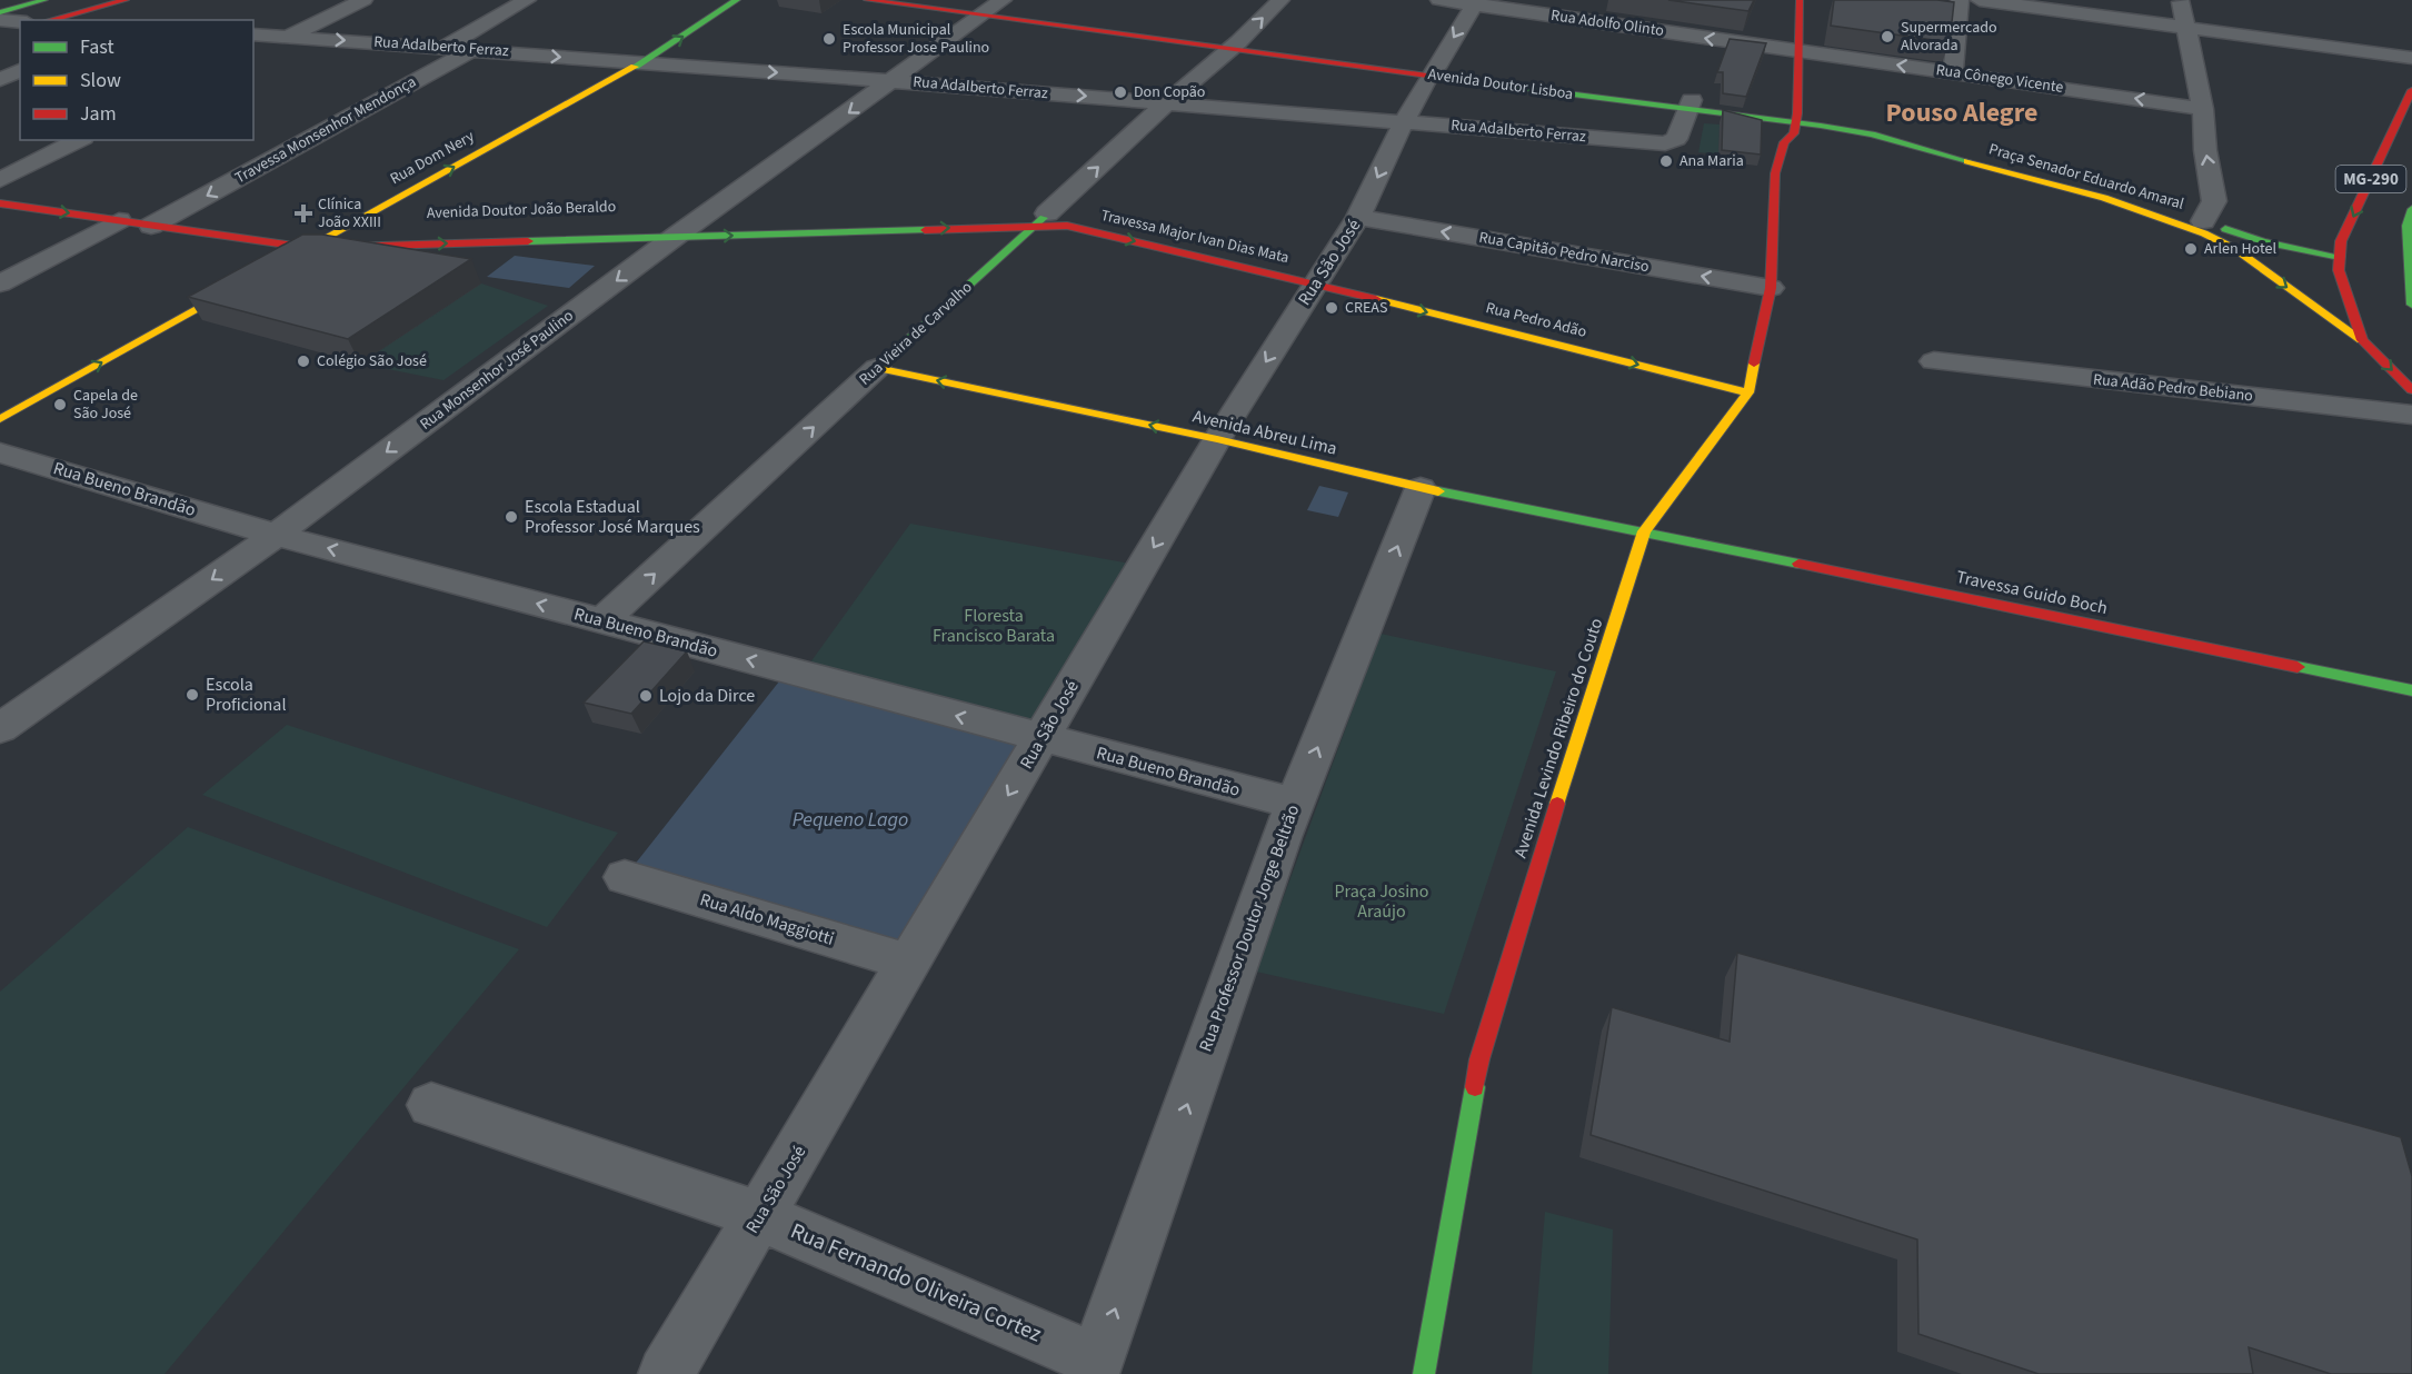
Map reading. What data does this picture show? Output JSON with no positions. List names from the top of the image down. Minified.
{"streets":{"main road":["Avenida Doutor Lisboa","Rua Dom Nery","Praça Senador Eduardo Amaral","MG-290","Avenida Doutor João Beraldo","Travessa Major Ivan Dias Mata","Rua Pedro Adão","Rua Vieira de Carvalho","Avenida Abreu Lima","Travessa Guido Boch","Avenida Levindo Ribeiro do Couto"],"street":["Rua Adolfo Olinto","Rua Adalberto Ferraz","Rua Cônego Vicente","Travessa Monsenhor Mendonça","Rua Capitão Pedro Narciso","Rua São José","Rua Monsenhor José Paulino","Rua Adão Pedro Bebiano","Rua Bueno Brandão","Rua Aldo Maggiotti","Rua Professor Doutor Jorge Beltrão","Rua Fernando Oliveira Cortez"]},"crossings":[["Rua Adolfo Olinto","Rua Cônego Vicente"],["Rua Adolfo Olinto","Rua São José"],["Rua Adalberto Ferraz","Avenida Doutor Lisboa"],["Rua Adalberto Ferraz","Travessa Monsenhor Mendonça"],["Rua Adalberto Ferraz","Rua Dom Nery"],["Rua Adalberto Ferraz","Rua São José"],["Rua Adalberto Ferraz","Rua Vieira de Carvalho"],["Rua Adalberto Ferraz","Rua Monsenhor José Paulino"],["Avenida Doutor Lisboa","Praça Senador Eduardo Amaral"],["Avenida Doutor Lisboa","Rua São José"],["Avenida Doutor Lisboa","Rua Vieira de Carvalho"],["Avenida Doutor Lisboa","Rua Monsenhor José Paulino"],["Travessa Monsenhor Mendonça","Avenida Doutor João Beraldo"],["Rua Dom Nery","Avenida Doutor João Beraldo"],["Praça Senador Eduardo Amaral","MG-290"],["Praça Senador Eduardo Amaral","Avenida Levindo Ribeiro do Couto"],["Avenida Doutor João Beraldo","Travessa Major Ivan Dias Mata"],["Avenida Doutor João Beraldo","Rua Vieira de Carvalho"],["Avenida Doutor João Beraldo","Rua Monsenhor José Paulino"],["Travessa Major Ivan Dias Mata","Rua São José"],["Travessa Major Ivan Dias Mata","Rua Pedro Adão"],["Travessa Major Ivan Dias Mata","Rua Vieira de Carvalho"],["Rua Capitão Pedro Narciso","Rua São José"],["Rua Capitão Pedro Narciso","Avenida Levindo Ribeiro do Couto"],["Rua São José","Rua Pedro Adão"],["Rua São José","Avenida Abreu Lima"],["Rua São José","Rua Bueno Brandão"],["Rua São José","Rua Aldo Maggiotti"],["Rua São José","Rua Fernando Oliveira Cortez"],["Rua Pedro Adão","Avenida Levindo Ribeiro do Couto"],["Rua Vieira de Carvalho","Avenida Abreu Lima"],["Rua Vieira de Carvalho","Rua Bueno Brandão"],["Rua Monsenhor José Paulino","Rua Bueno Brandão"],["Avenida Abreu Lima","Travessa Guido Boch"],["Avenida Abreu Lima","Avenida Levindo Ribeiro do Couto"],["Avenida Abreu Lima","Rua Professor Doutor Jorge Beltrão"],["Rua Bueno Brandão","Rua Professor Doutor Jorge Beltrão"],["Travessa Guido Boch","Avenida Levindo Ribeiro do Couto"],["Rua Professor Doutor Jorge Beltrão","Rua Fernando Oliveira Cortez"]],"one_way":["Rua Adolfo Olinto","Rua Adalberto Ferraz","Rua Dom Nery","Travessa Major Ivan Dias Mata","Rua Capitão Pedro Narciso","Rua São José","Rua Pedro Adão","Rua Vieira de Carvalho","Rua Monsenhor José Paulino","Avenida Abreu Lima","Rua Bueno Brandão","Rua Professor Doutor Jorge Beltrão"],"districts":["Pouso Alegre"],"water":["Pequeno Lago"],"parks":["Floresta Francisco Barata","Praça Josino Araújo"],"places":{"other":["Supermercado Alvorada","Escola Municipal Professor Jose Paulino","Don Copão","Ana Maria","Arlen Hotel","CREAS","Colégio São José","Capela de São José","Escola Estadual Professor José Marques","Escola Proficional","Lojo da Dirce"],"health":["Clínica João XXIII"]},"legend":["Fast","Slow","Jam"]}
